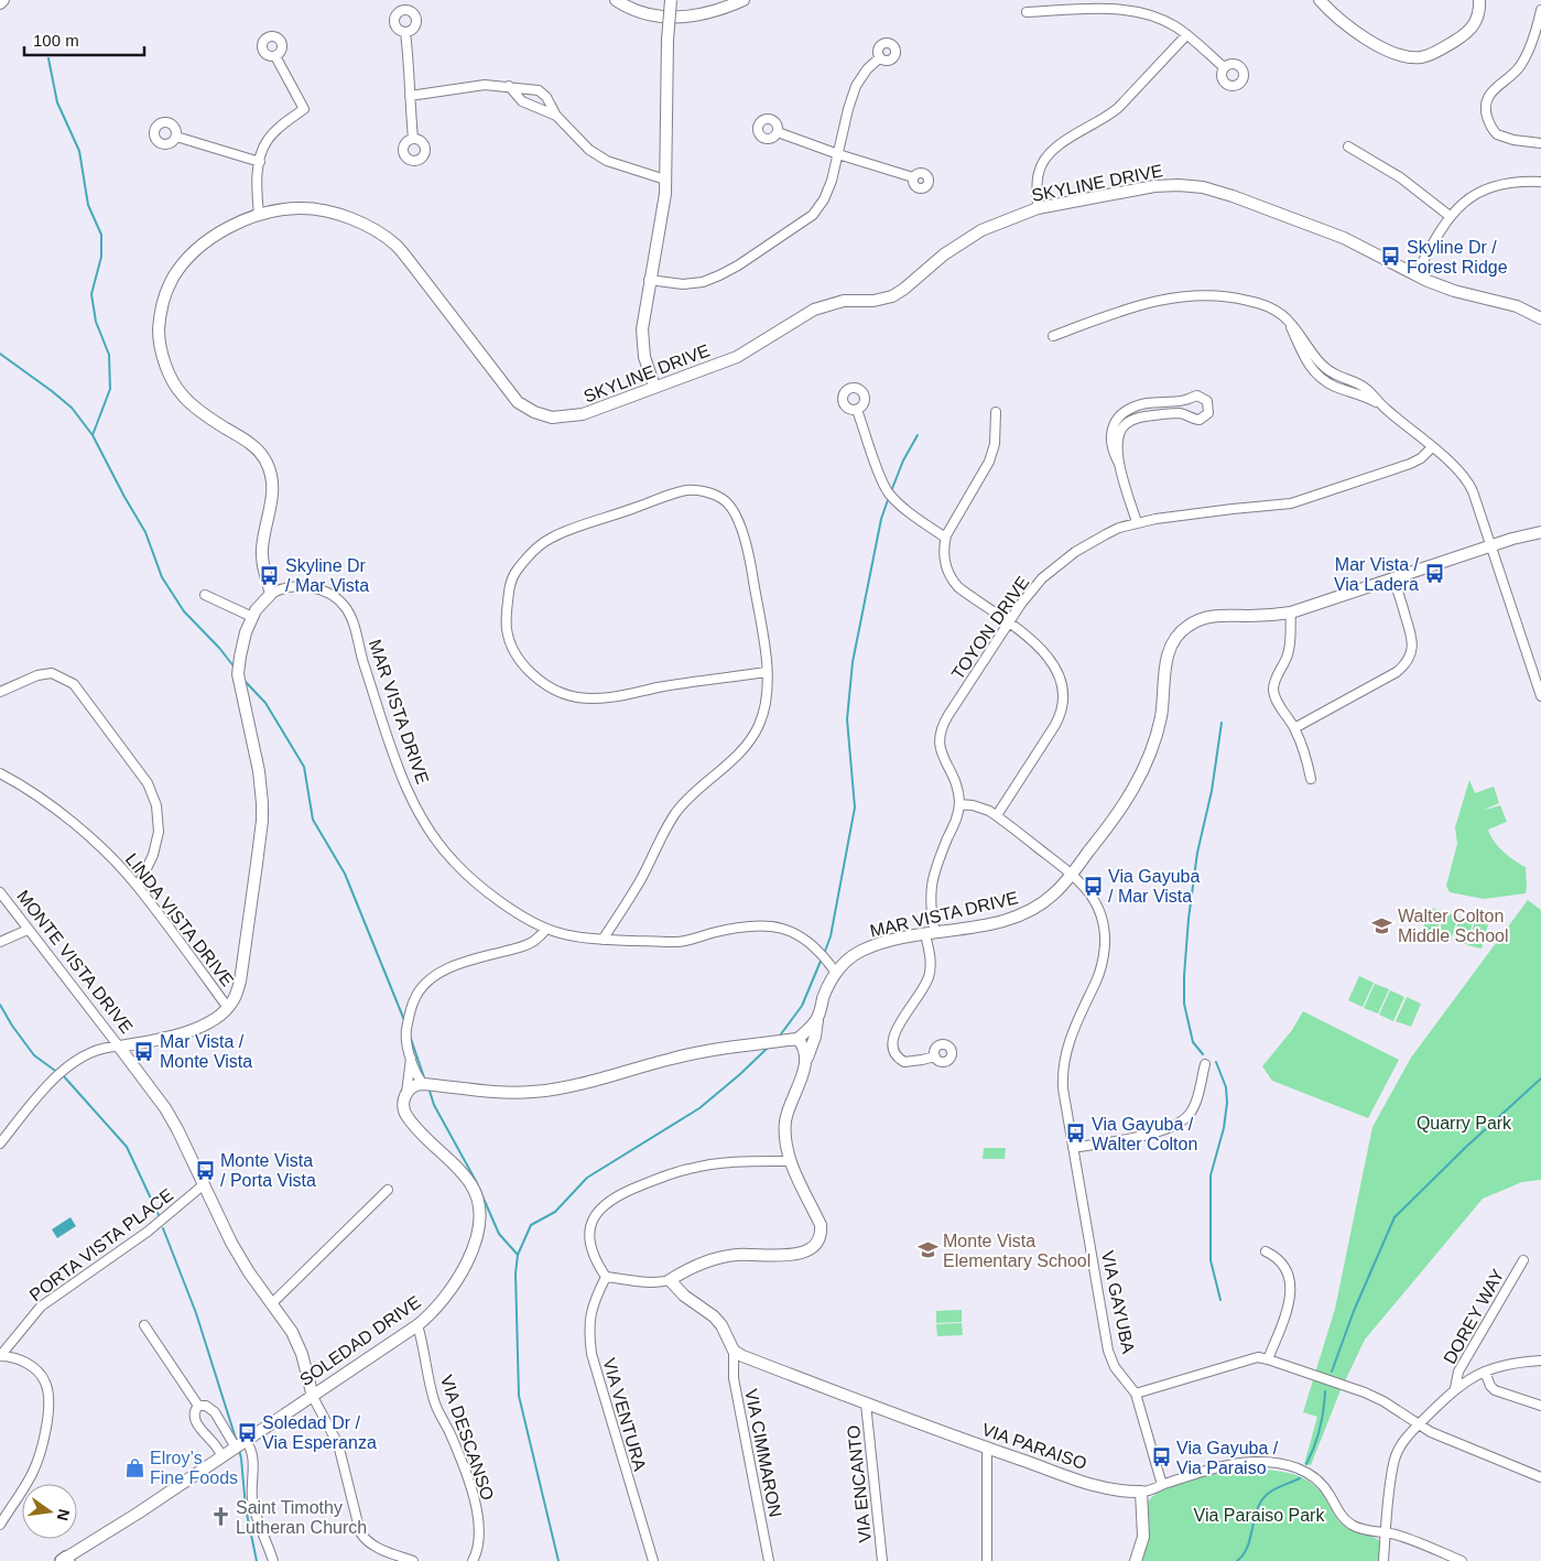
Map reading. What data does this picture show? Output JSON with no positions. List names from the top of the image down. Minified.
{"streets":{"street":["SKYLINE DRIVE","TOYON DRIVE","MAR VISTA DRIVE","LINDA VISTA DRIVE","MONTE VISTA DRIVE","PORTA VISTA PLACE","VIA GAYUBA","DOREY WAY","SOLEDAD DRIVE","VIA VENTURA","VIA DESCANSO","VIA PARAISO","VIA CIMMARON","VIA ENCANTO"]},"crossings":[["SKYLINE DRIVE","MAR VISTA DRIVE"],["TOYON DRIVE","MAR VISTA DRIVE"],["TOYON DRIVE","VIA GAYUBA"],["MAR VISTA DRIVE","VIA GAYUBA"],["MONTE VISTA DRIVE","PORTA VISTA PLACE"],["MONTE VISTA DRIVE","SOLEDAD DRIVE"],["VIA GAYUBA","VIA PARAISO"],["SOLEDAD DRIVE","VIA DESCANSO"],["VIA PARAISO","VIA CIMMARON"],["VIA PARAISO","VIA ENCANTO"]],"parks":["Quarry Park","Via Paraiso Park"],"places":{"bus stop":["Skyline Dr / Forest Ridge","Mar Vista / Via Ladera","Skyline Dr / Mar Vista","Via Gayuba / Mar Vista","Mar Vista / Monte Vista","Via Gayuba / Walter Colton","Monte Vista / Porta Vista","Soledad Dr / Via Esperanza","Via Gayuba / Via Paraiso"],"school or university":["Walter Colton Middle School","Monte Vista Elementary School"],"shop":["Elroy’s Fine Foods"],"church":["Saint Timothy Lutheran Church"]},"scale_bar":"100 m","north":"right"}
